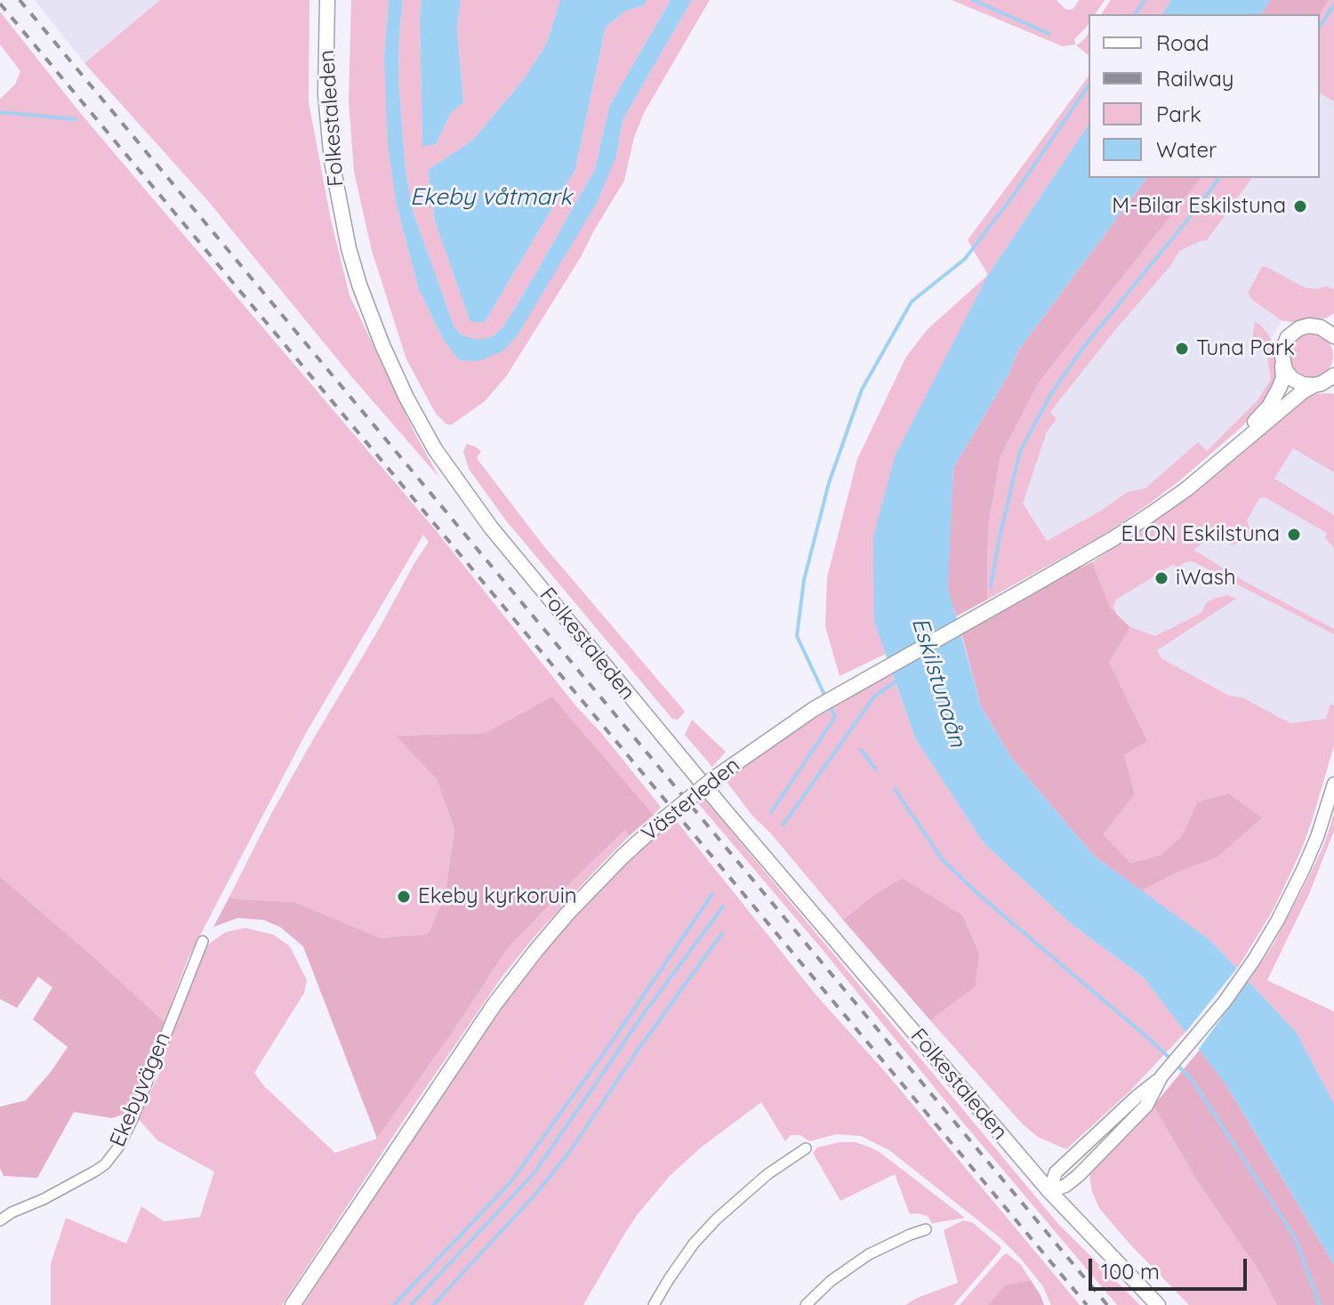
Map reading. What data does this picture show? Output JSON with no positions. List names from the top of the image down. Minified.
{"streets":{"main road":["Folkestaleden","Västerleden"],"street":["Ekebyvägen"]},"water":["Ekeby våtmark","Eskilstunaån"],"places":["M-Bilar Eskilstuna","Tuna Park","ELON Eskilstuna","iWash","Ekeby kyrkoruin"],"legend":["Road","Railway","Park","Water"],"scale_bar":"100 m"}
